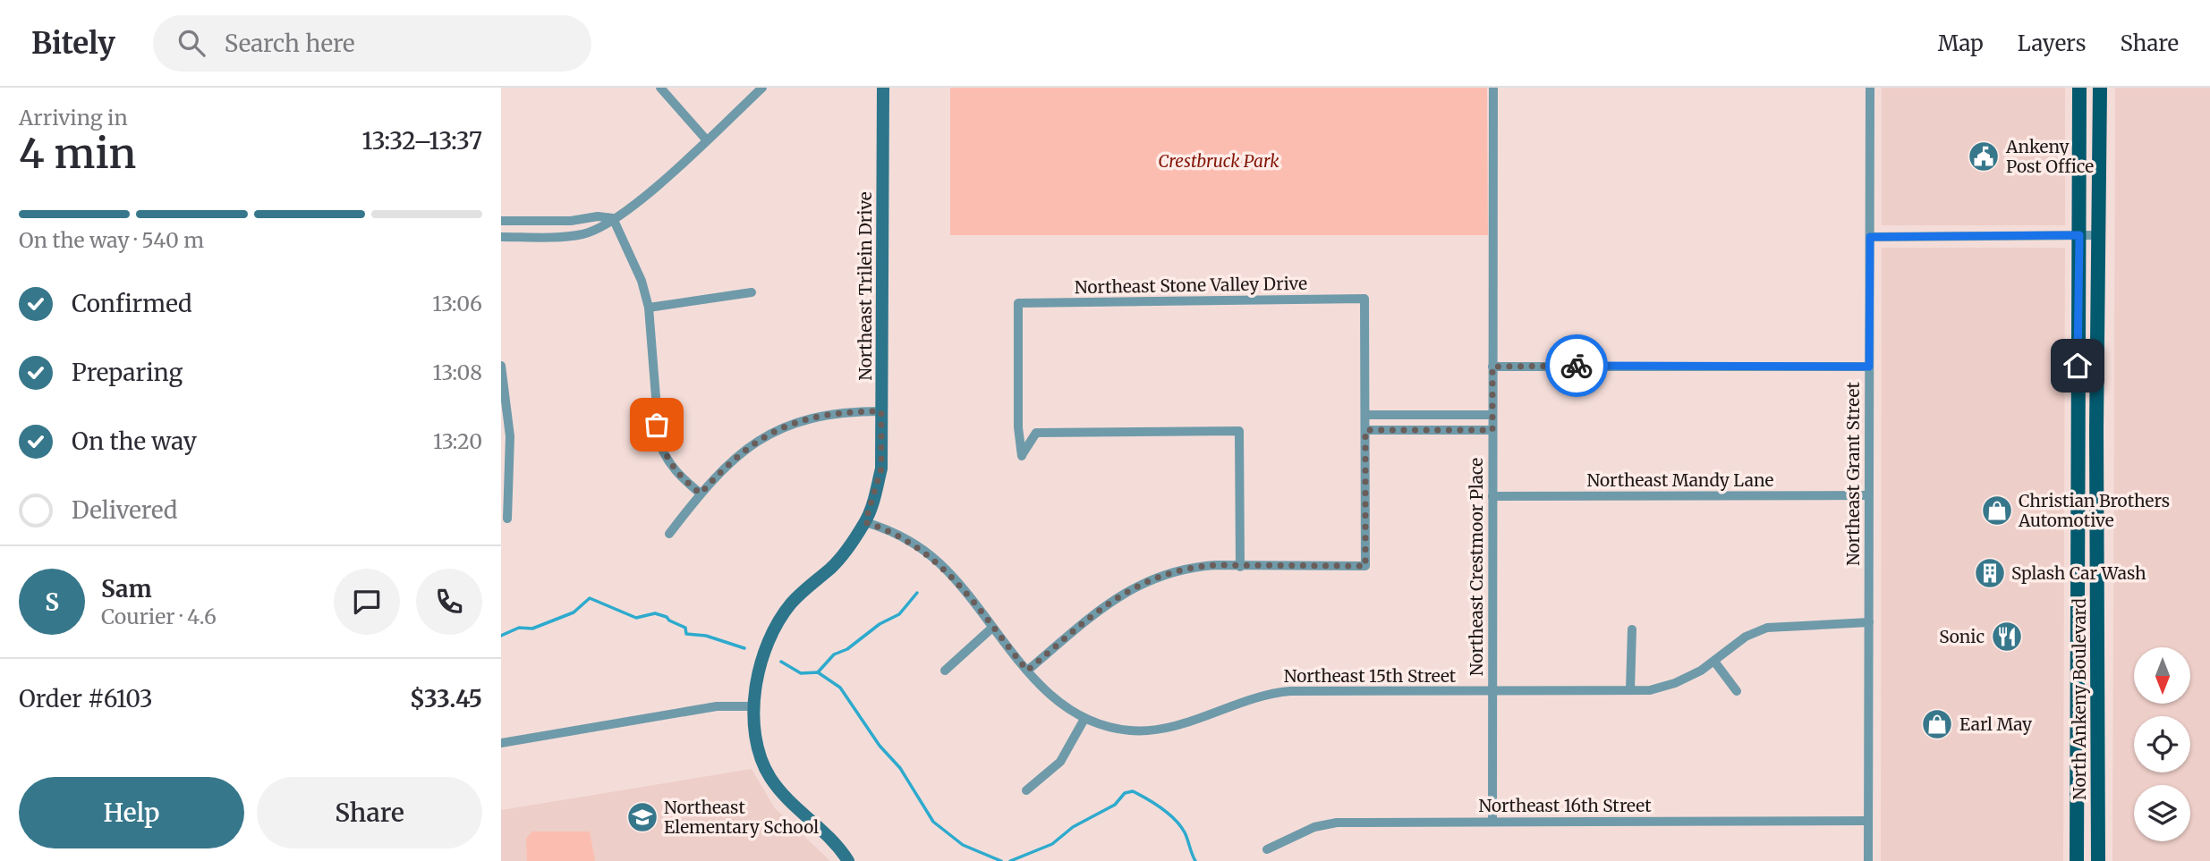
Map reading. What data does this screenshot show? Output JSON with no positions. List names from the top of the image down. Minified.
{"streets":{"main road":["North Ankeny Boulevard"],"street":["Northeast Stone Valley Drive","Northeast Trilein Drive","Northeast Grant Street","Northeast Mandy Lane","Northeast Crestmoor Place","Northeast 15th Street","Northeast 16th Street"]},"crossings":[["Northeast Trilein Drive","Northeast 15th Street"],["Northeast Grant Street","Northeast Mandy Lane"],["Northeast Grant Street","Northeast 15th Street"],["Northeast Grant Street","Northeast 16th Street"],["Northeast Mandy Lane","Northeast Crestmoor Place"],["Northeast Crestmoor Place","Northeast 15th Street"],["Northeast Crestmoor Place","Northeast 16th Street"]],"parks":["Crestbruck Park"],"places":{"public building":["Ankeny Post Office"],"shop":["Christian Brothers Automotive","Earl May"],"building":["Splash Car Wash"],"restaurant":["Sonic"],"school or university":["Northeast Elementary School"]},"north":"bottom","page":{"header":"Bitely","search":"Search here","nav":["Map","Layers","Share"],"heading":["4 min","Arriving in","13:32–13:37"],"panel":["Sam","Courier · 4.6","Order #6103","$33.45"],"bar":"On the way · 540 m","list":[["Confirmed","13:06"],["Preparing","13:08"],["On the way","13:20"],"Delivered"],"round":"S","buttons":["Help","Share"]}}
